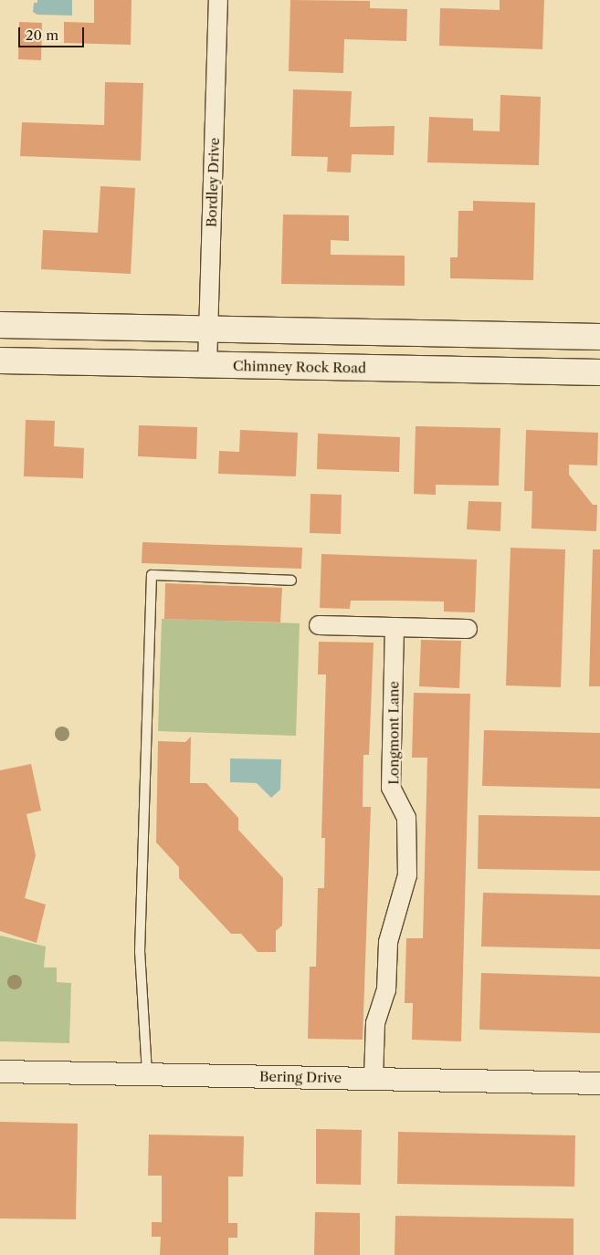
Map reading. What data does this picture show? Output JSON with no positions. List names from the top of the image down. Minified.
{"streets":{"main road":["Chimney Rock Road"],"street":["Bordley Drive","Longmont Lane","Bering Drive"]},"crossings":[["Bordley Drive","Chimney Rock Road"],["Longmont Lane","Bering Drive"]],"scale_bar":"20 m"}
